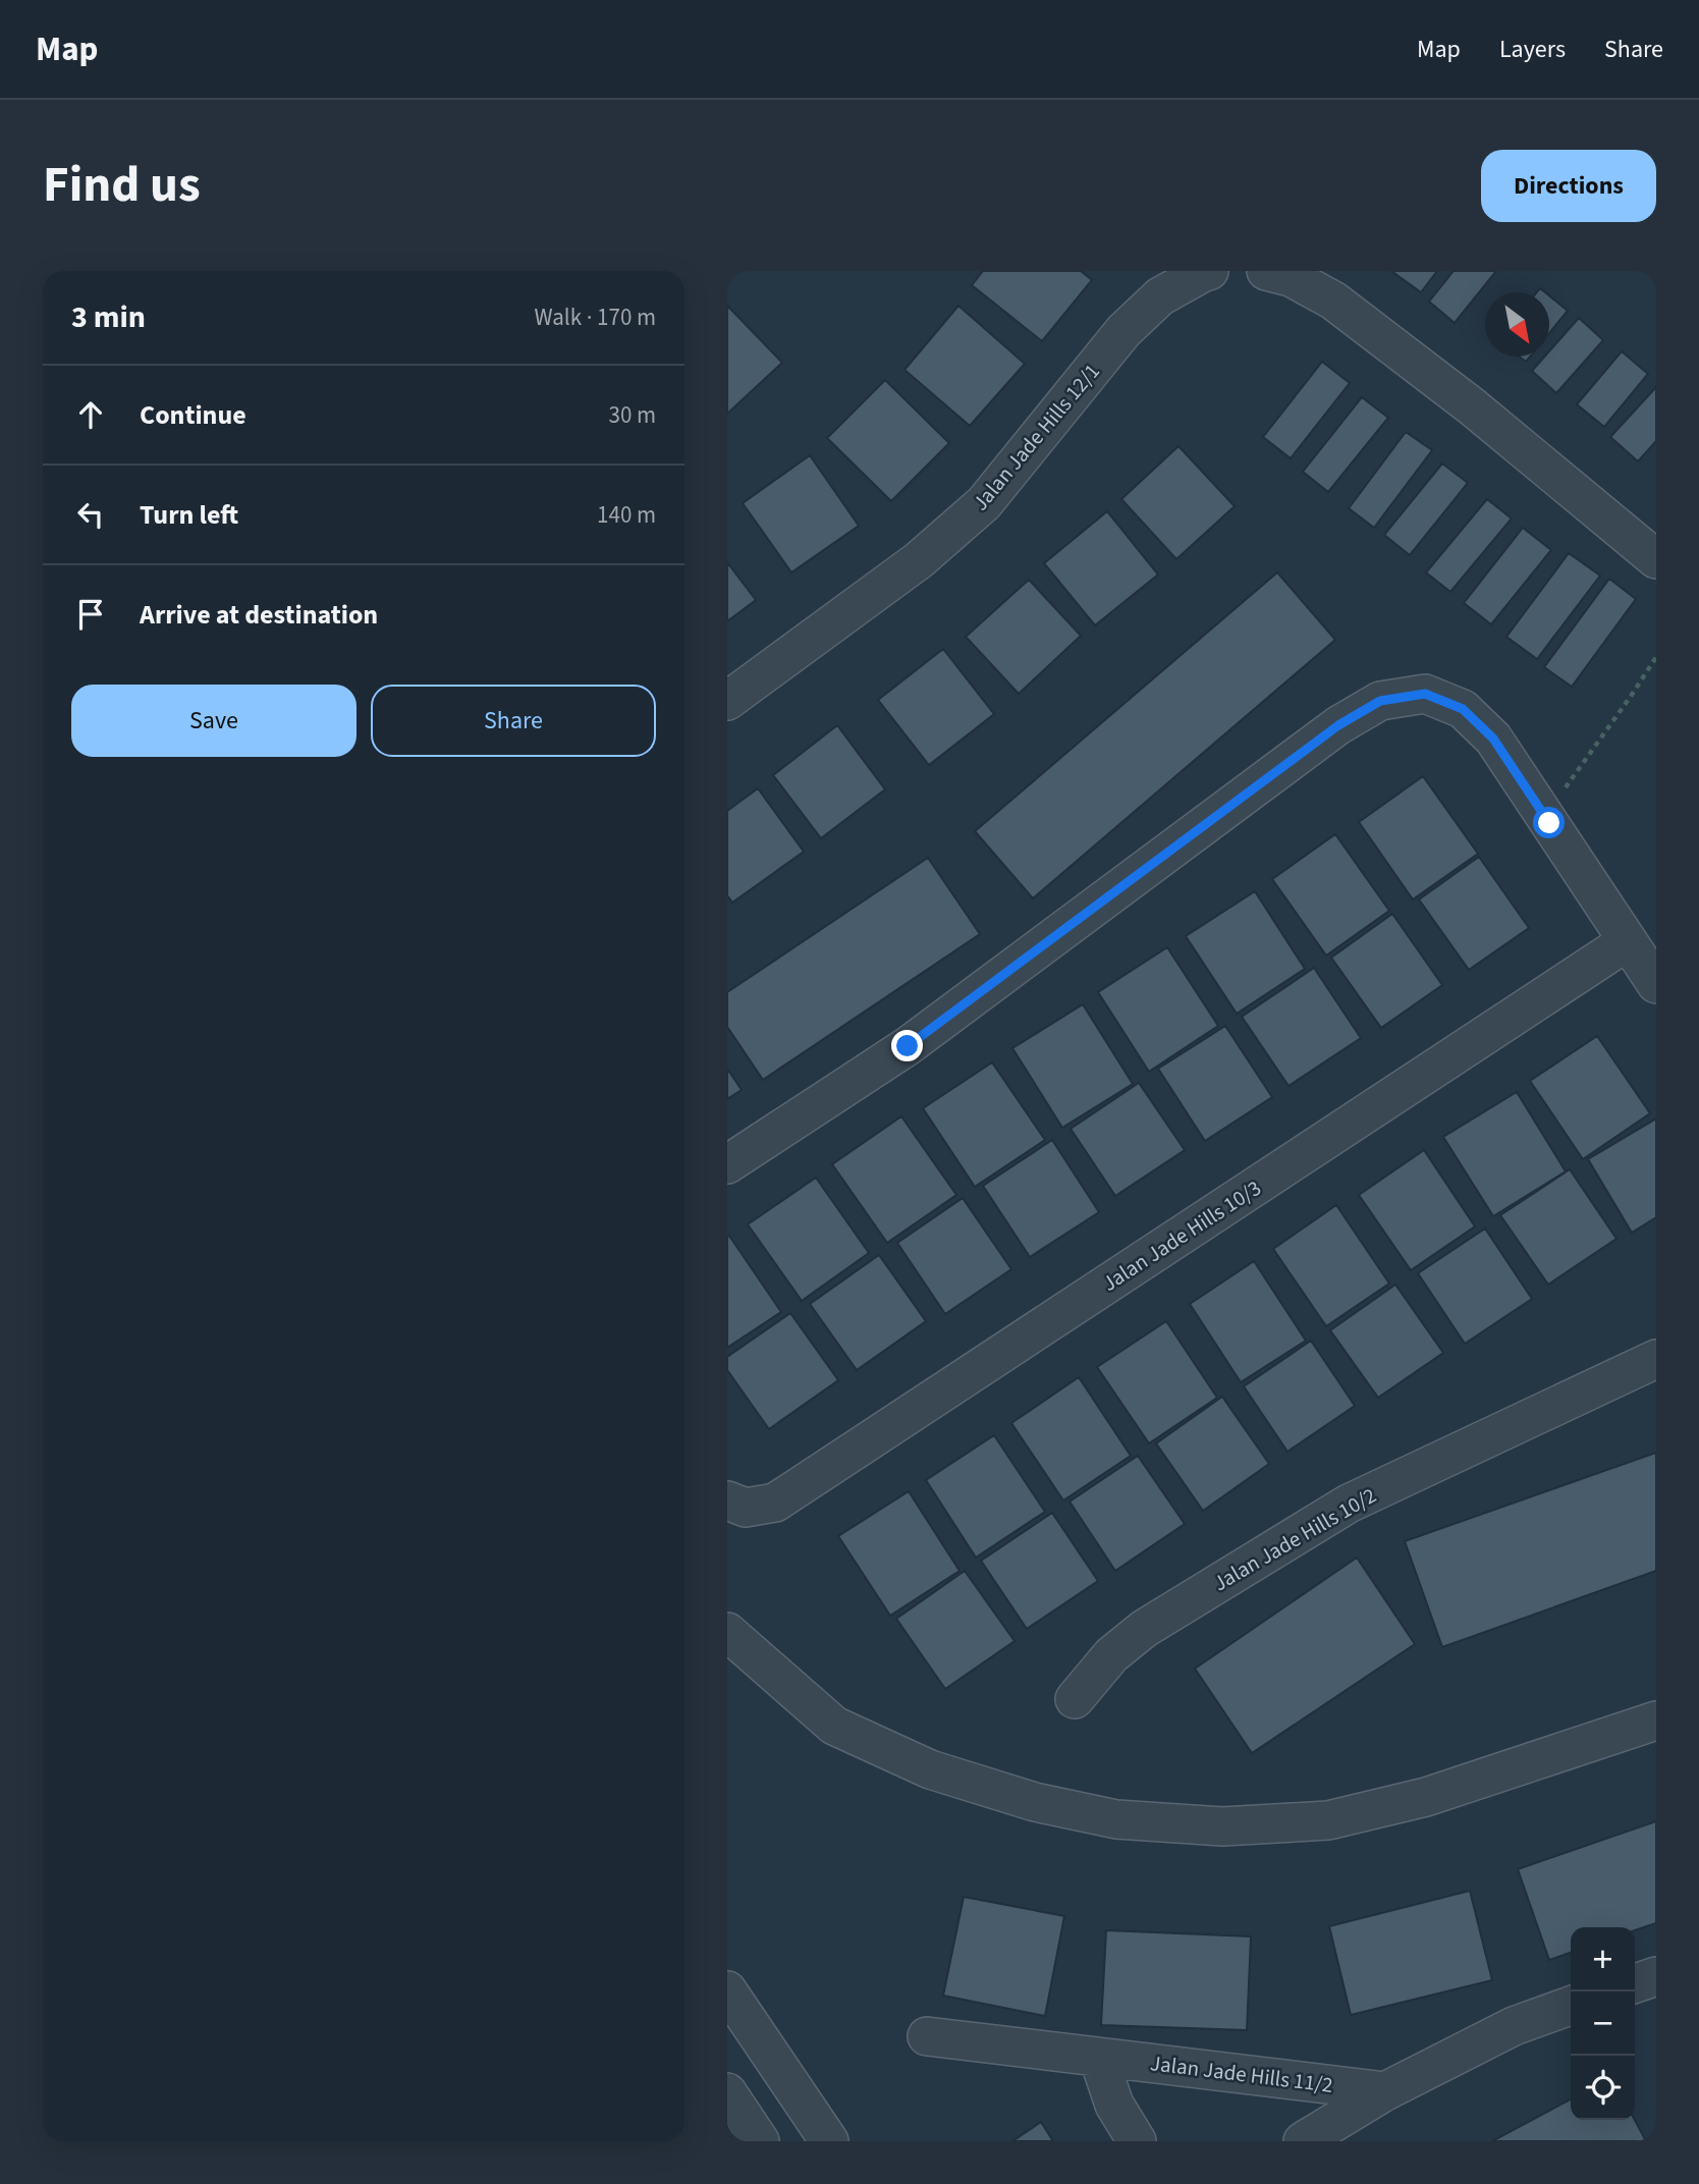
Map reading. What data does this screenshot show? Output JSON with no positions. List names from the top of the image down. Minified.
{"streets":{"street":["Jalan Jade Hills 12/1","Jalan Jade Hills 10/3","Jalan Jade Hills 10/2","Jalan Jade Hills 11/2"]},"north":"bottom right","page":{"header":"Map","nav":["Map","Layers","Share"],"title":"Find us","buttons":["Directions",["Save","Share"]],"heading":["3 min","Walk · 170 m"],"list":[["Continue","30 m"],["Turn left","140 m"],"Arrive at destination"],"map_buttons":["+","−"]}}
